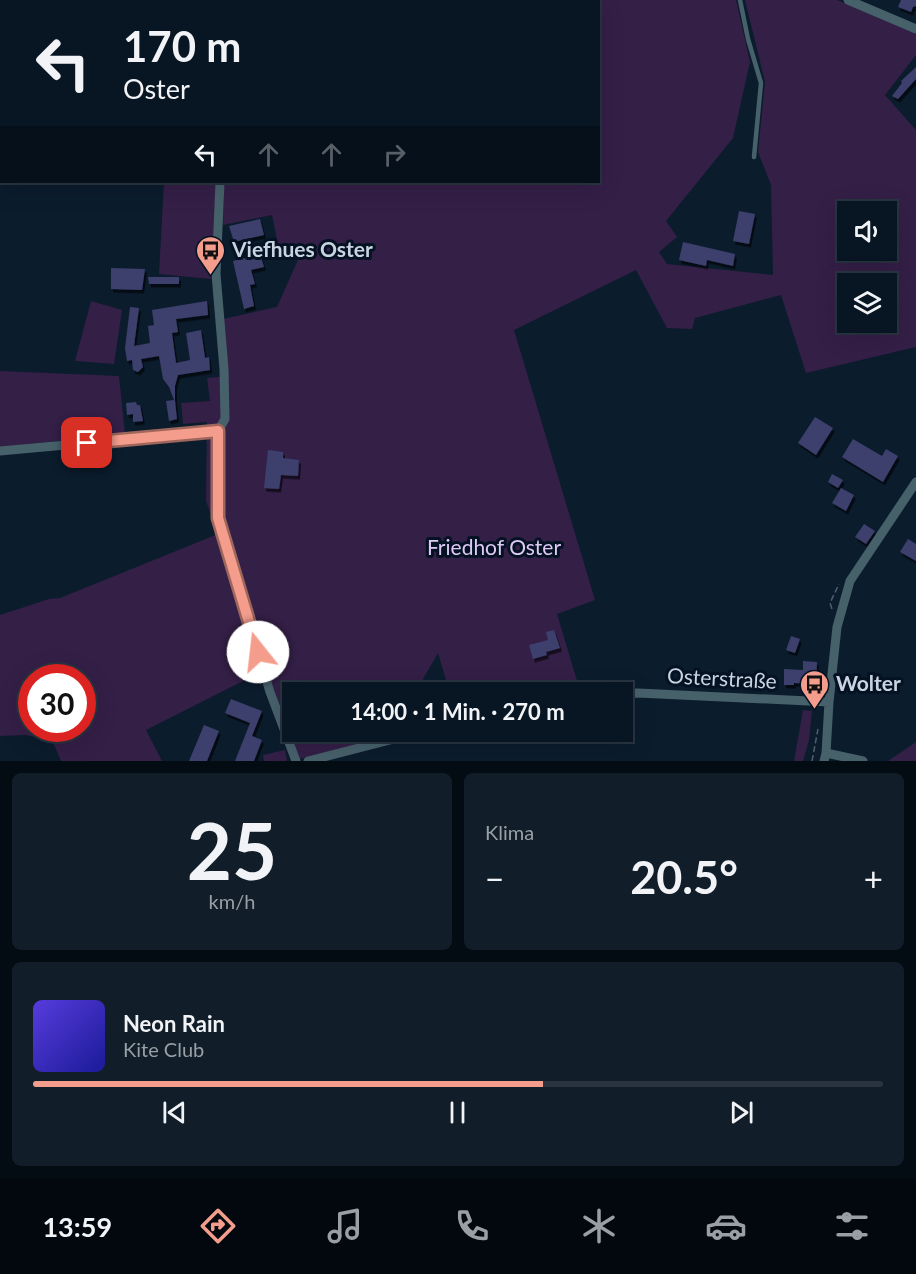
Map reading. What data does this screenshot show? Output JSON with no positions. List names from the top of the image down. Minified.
{"streets":{"street":["Osterstraße"]},"parks":["Friedhof Oster"],"places":{"bus stop":["Viefhues Oster","Wolter"]},"page":{"turn":["170 m","Oster"],"limit":"30","trip":"14:00 · 1 Min. · 270 m","tile":[["25","km/h"],"Klima"],"heat":["−","20.5°","+"],"song":["Neon Rain","Kite Club"],"tabs":"13:59"}}
